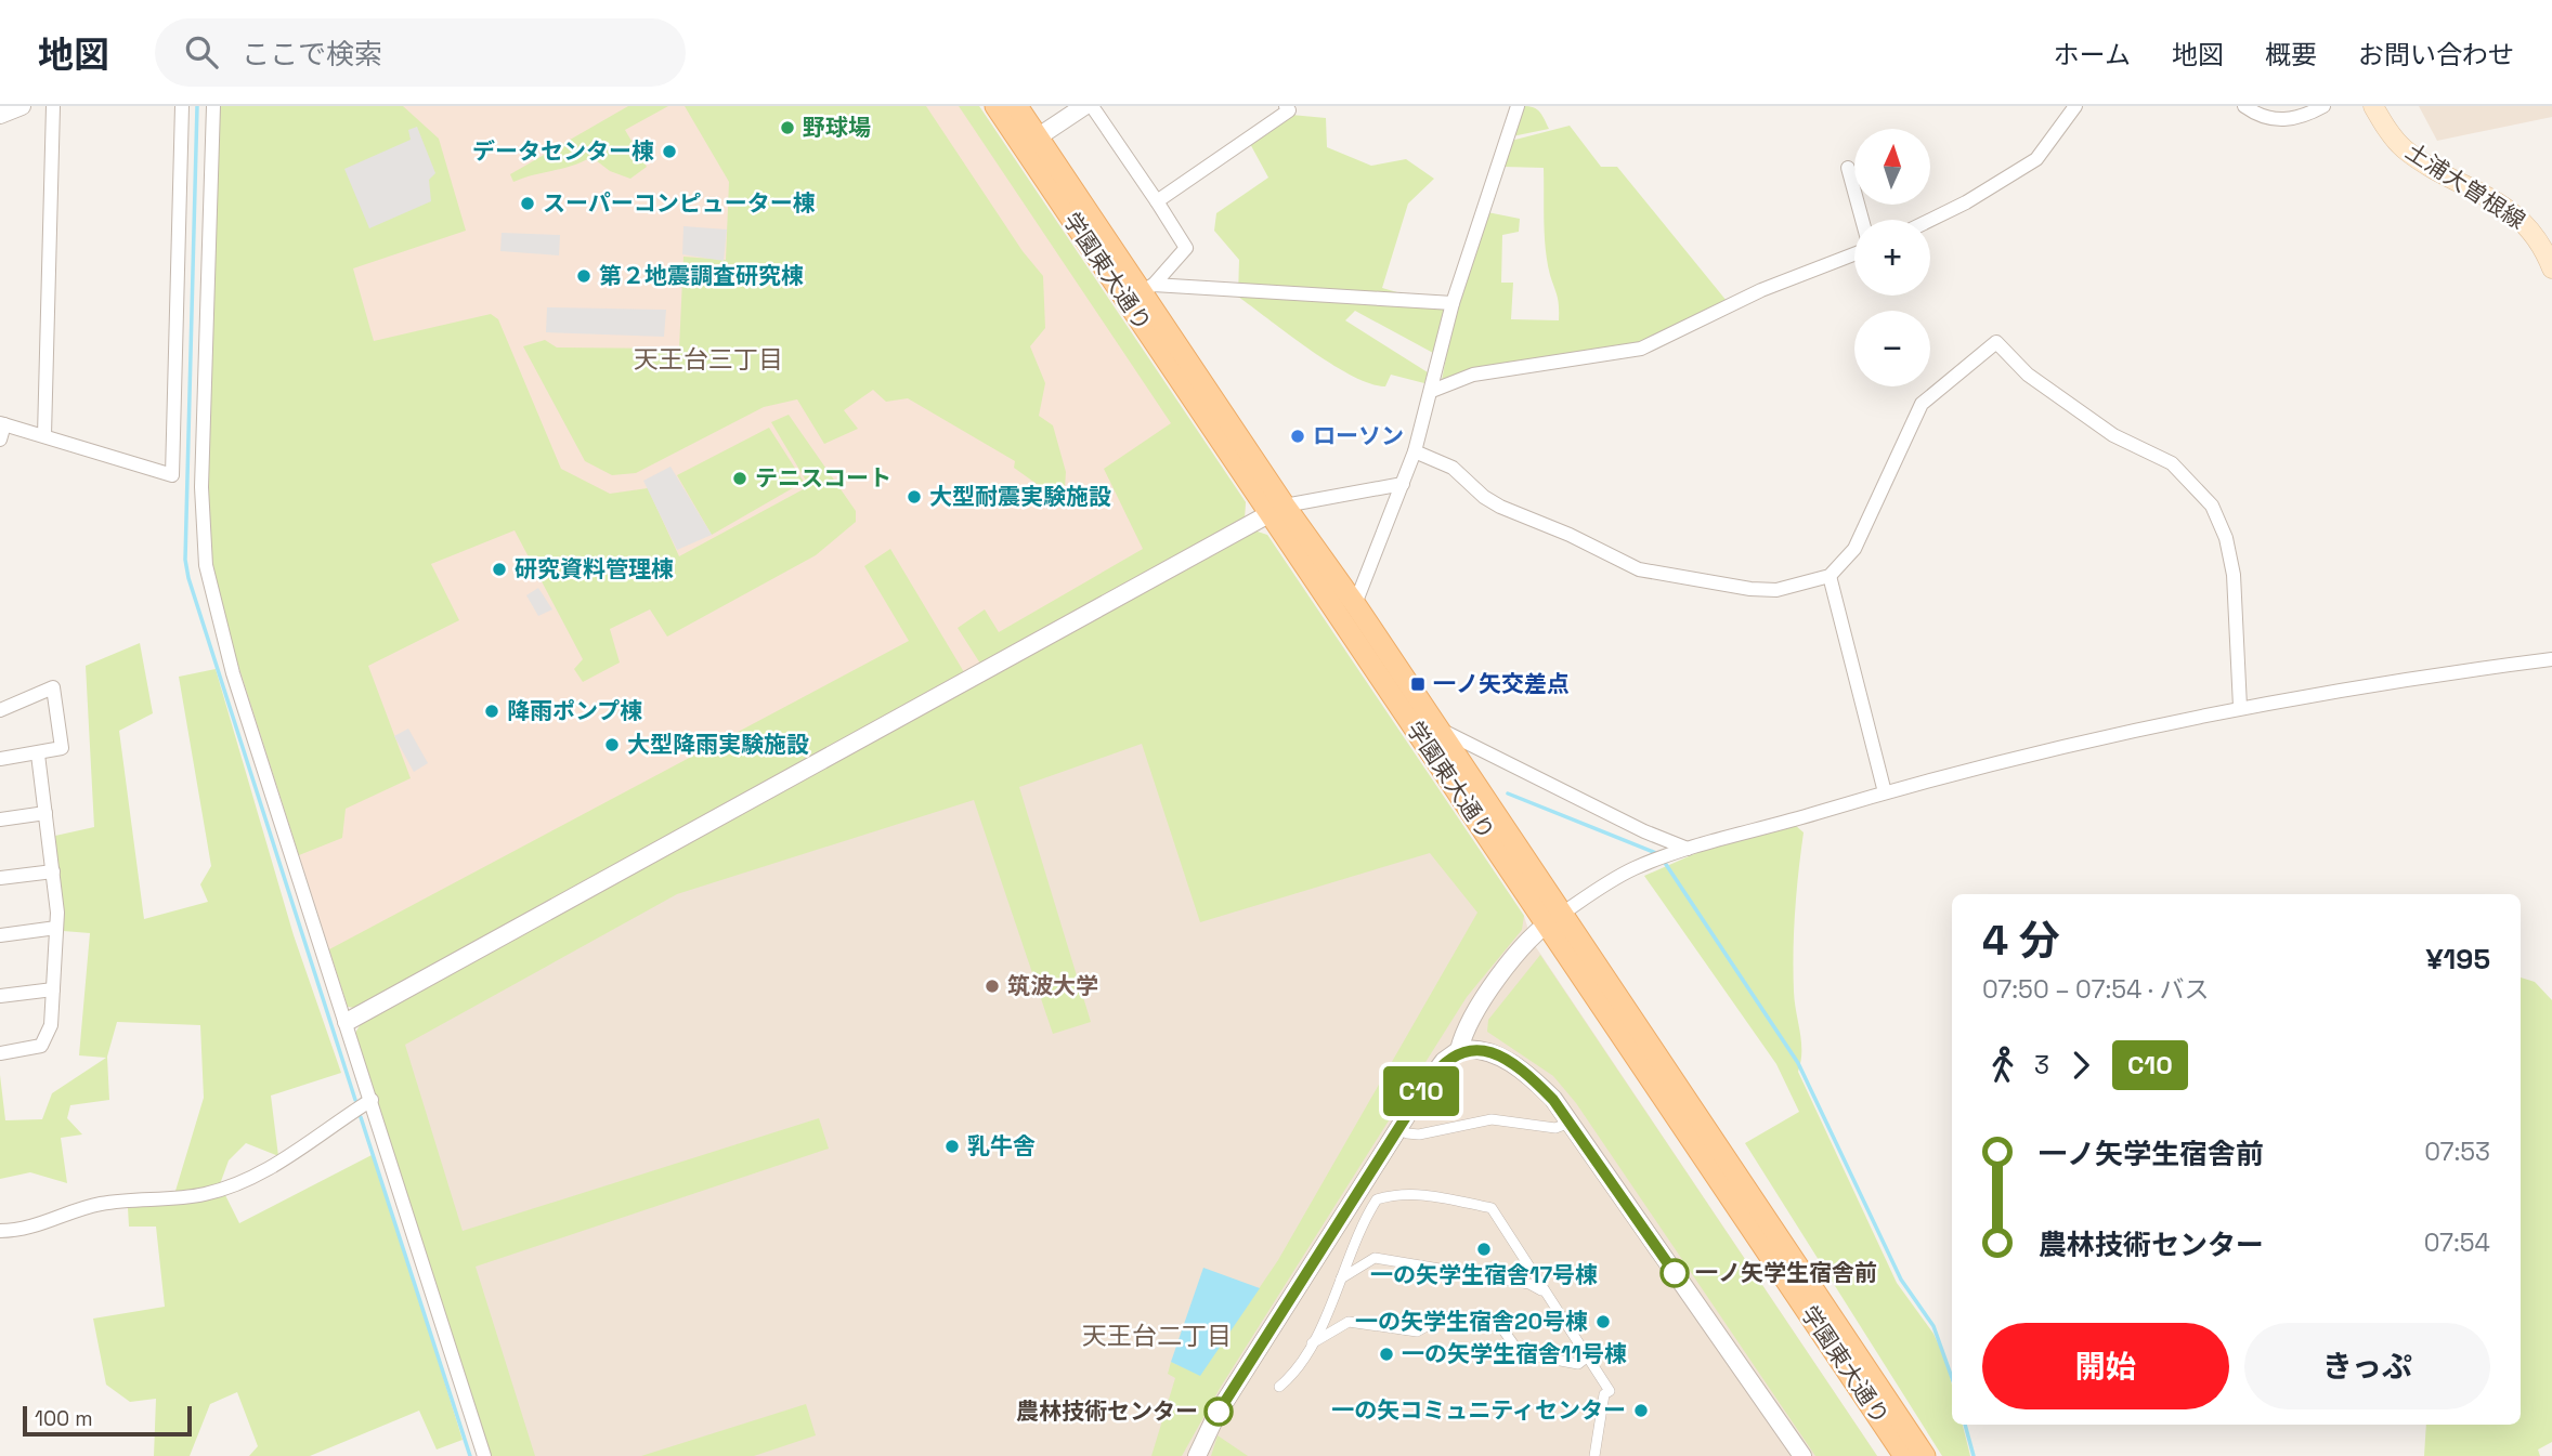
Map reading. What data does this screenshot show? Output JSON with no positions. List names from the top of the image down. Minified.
{"streets":{"main road":["土浦大曽根線","学園東大通り"]},"districts":["天王台三丁目","天王台二丁目"],"places":{"other":["野球場","データセンター棟","スーパーコンピューター棟","第２地震調査研究棟","ローソン","テニスコート","大型耐震実験施設","研究資料管理棟","降雨ポンプ棟","大型降雨実験施設","筑波大学","乳牛舎","一の矢学生宿舎17号棟","一ノ矢学生宿舎前","一の矢学生宿舎20号棟","一の矢学生宿舎11号棟","一の矢コミュニティセンター","農林技術センター"],"transit":["一ノ矢交差点"]},"lines":["bus line C10"],"scale_bar":"100 m","north":"top","page":{"header":"地図","search":"ここで検索","nav":["ホーム","地図","概要","お問い合わせ"],"on_map":"C10","map_buttons":["+","−"],"heading":["4 分","07:50 – 07:54 · バス","¥195"],"legs":["3","C10"],"list":[{"name":"一ノ矢学生宿舎前","value":"07:53"},{"name":"農林技術センター","value":"07:54"}],"buttons":["開始","きっぷ"],"scale":"100 m"}}
